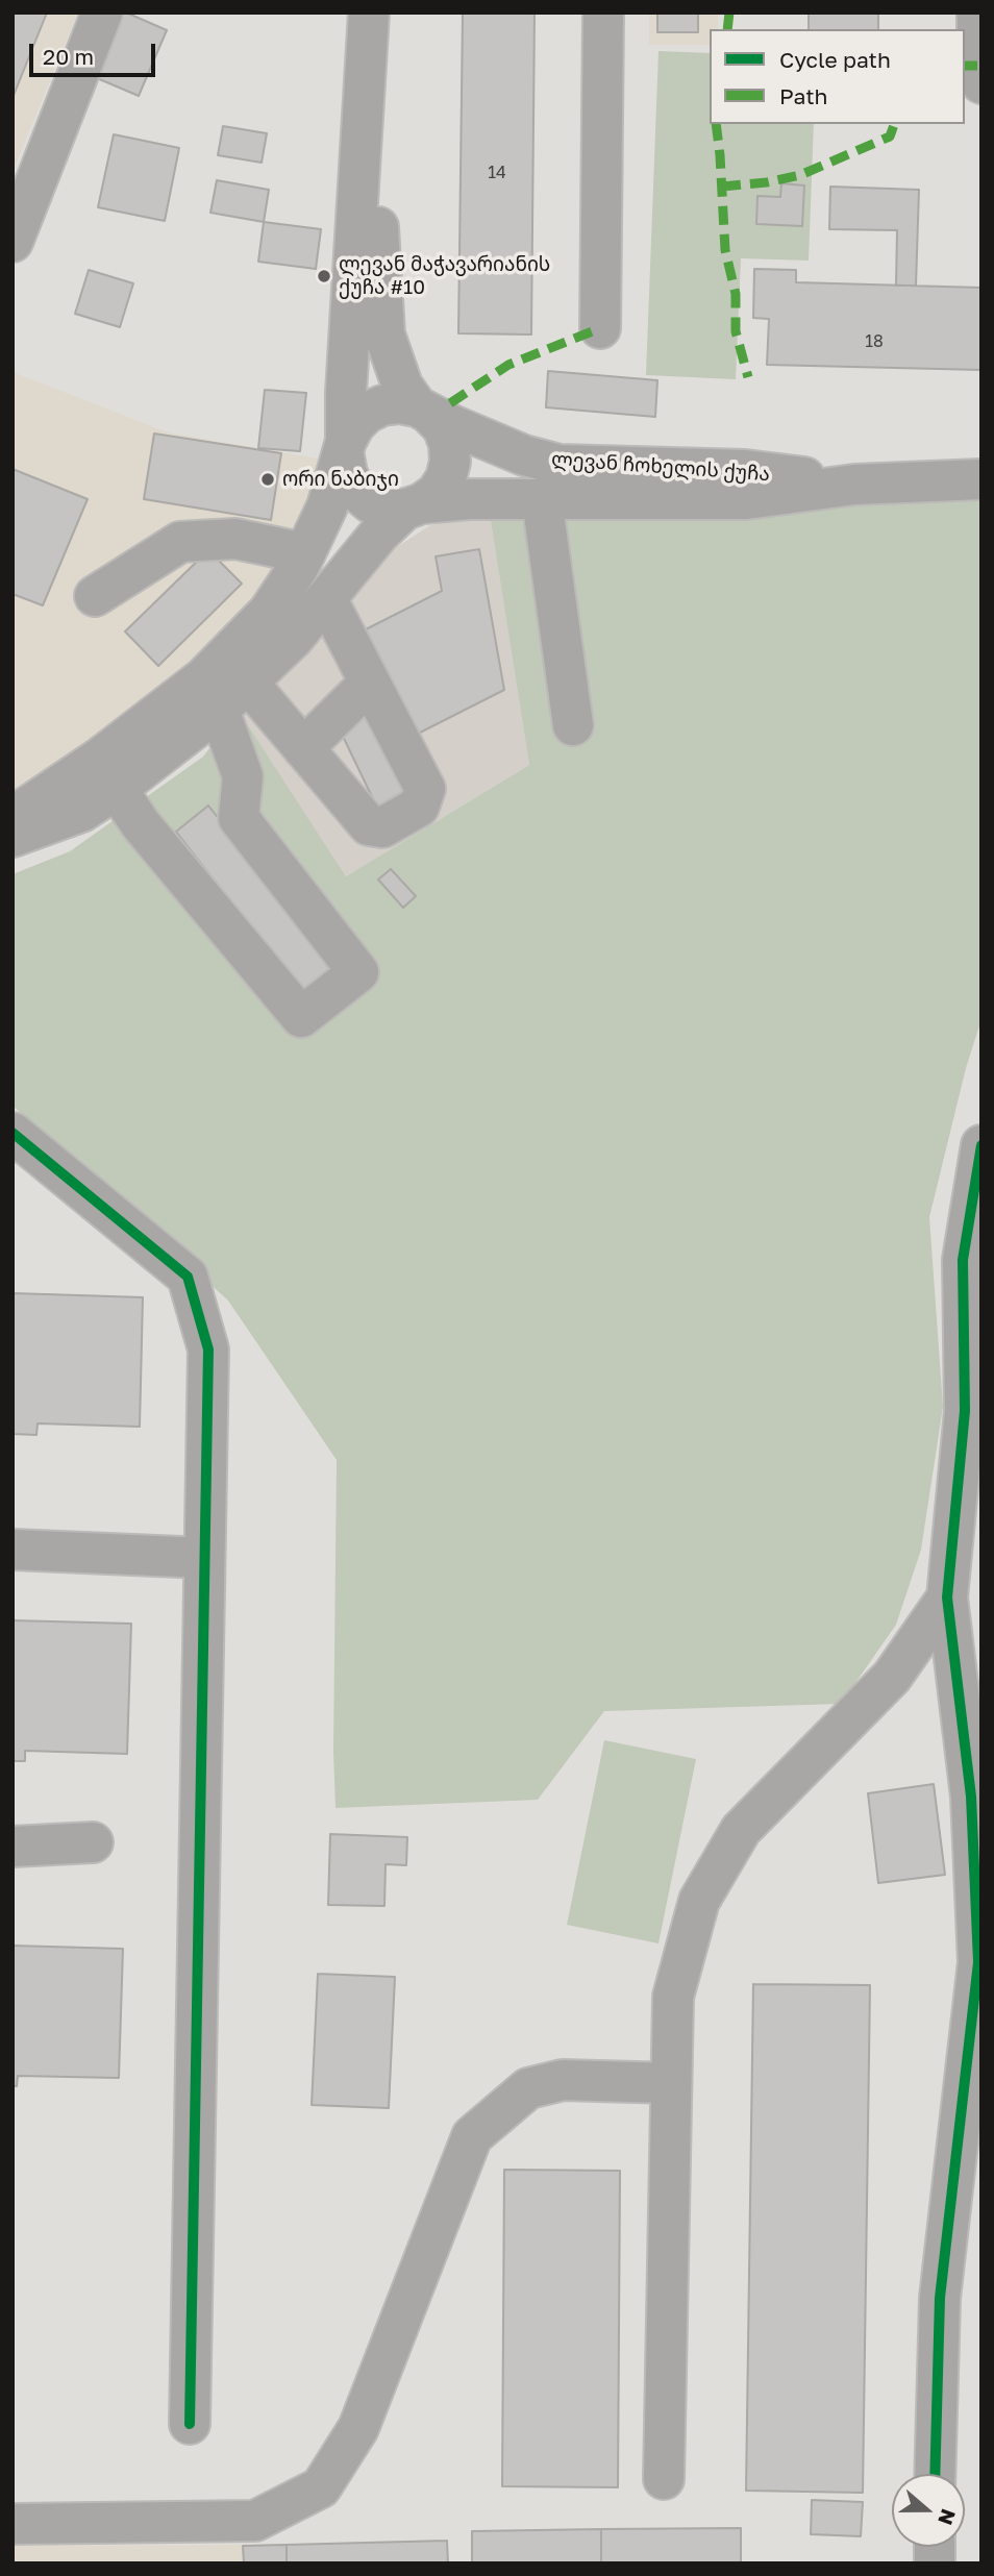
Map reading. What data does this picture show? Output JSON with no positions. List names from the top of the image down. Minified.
{"streets":{"street":["ლევან ჩოხელის ქუჩა"]},"places":["ლევან მაჭავარიანის ქუჩა #10","ორი ნაბიჯი"],"house_numbers":["14","18"],"legend":["Cycle path","Path"],"scale_bar":"20 m","north":"right"}
